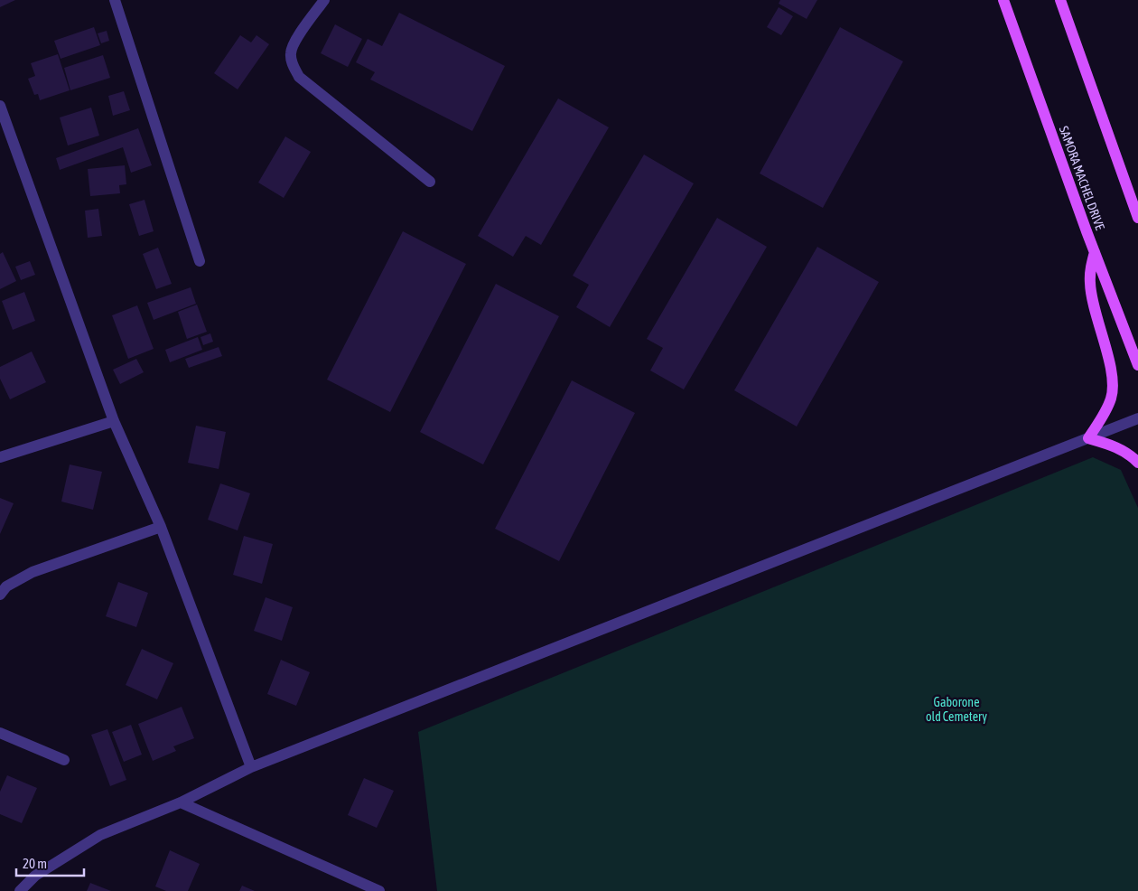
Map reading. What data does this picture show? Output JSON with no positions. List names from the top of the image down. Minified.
{"streets":{"main road":["SAMORA MACHEL DRIVE"]},"parks":["Gaborone old Cemetery"],"scale_bar":"20 m"}
